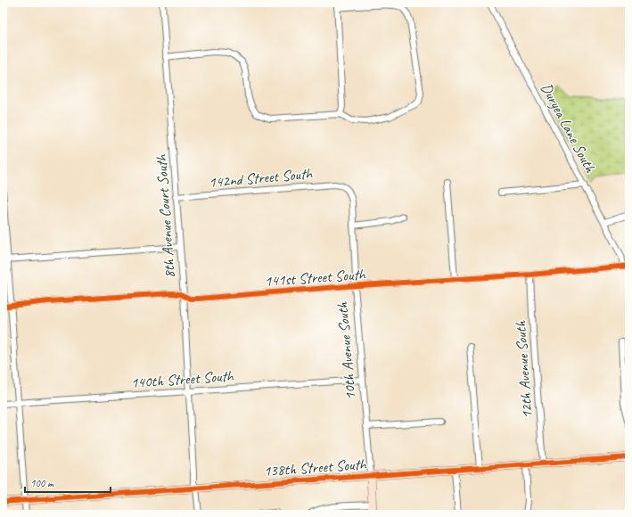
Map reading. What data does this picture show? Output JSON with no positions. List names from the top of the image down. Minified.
{"streets":{"street":["Duryea Lane South","142nd Street South","8th Avenue Court South","141st Street South","10th Avenue South","12th Avenue South","140th Street South","138th Street South"]},"crossings":[["Duryea Lane South","141st Street South"],["142nd Street South","8th Avenue Court South"],["142nd Street South","10th Avenue South"],["8th Avenue Court South","141st Street South"],["8th Avenue Court South","140th Street South"],["8th Avenue Court South","138th Street South"],["141st Street South","10th Avenue South"],["141st Street South","12th Avenue South"],["10th Avenue South","140th Street South"],["10th Avenue South","138th Street South"],["12th Avenue South","138th Street South"]],"scale_bar":"100 m"}
